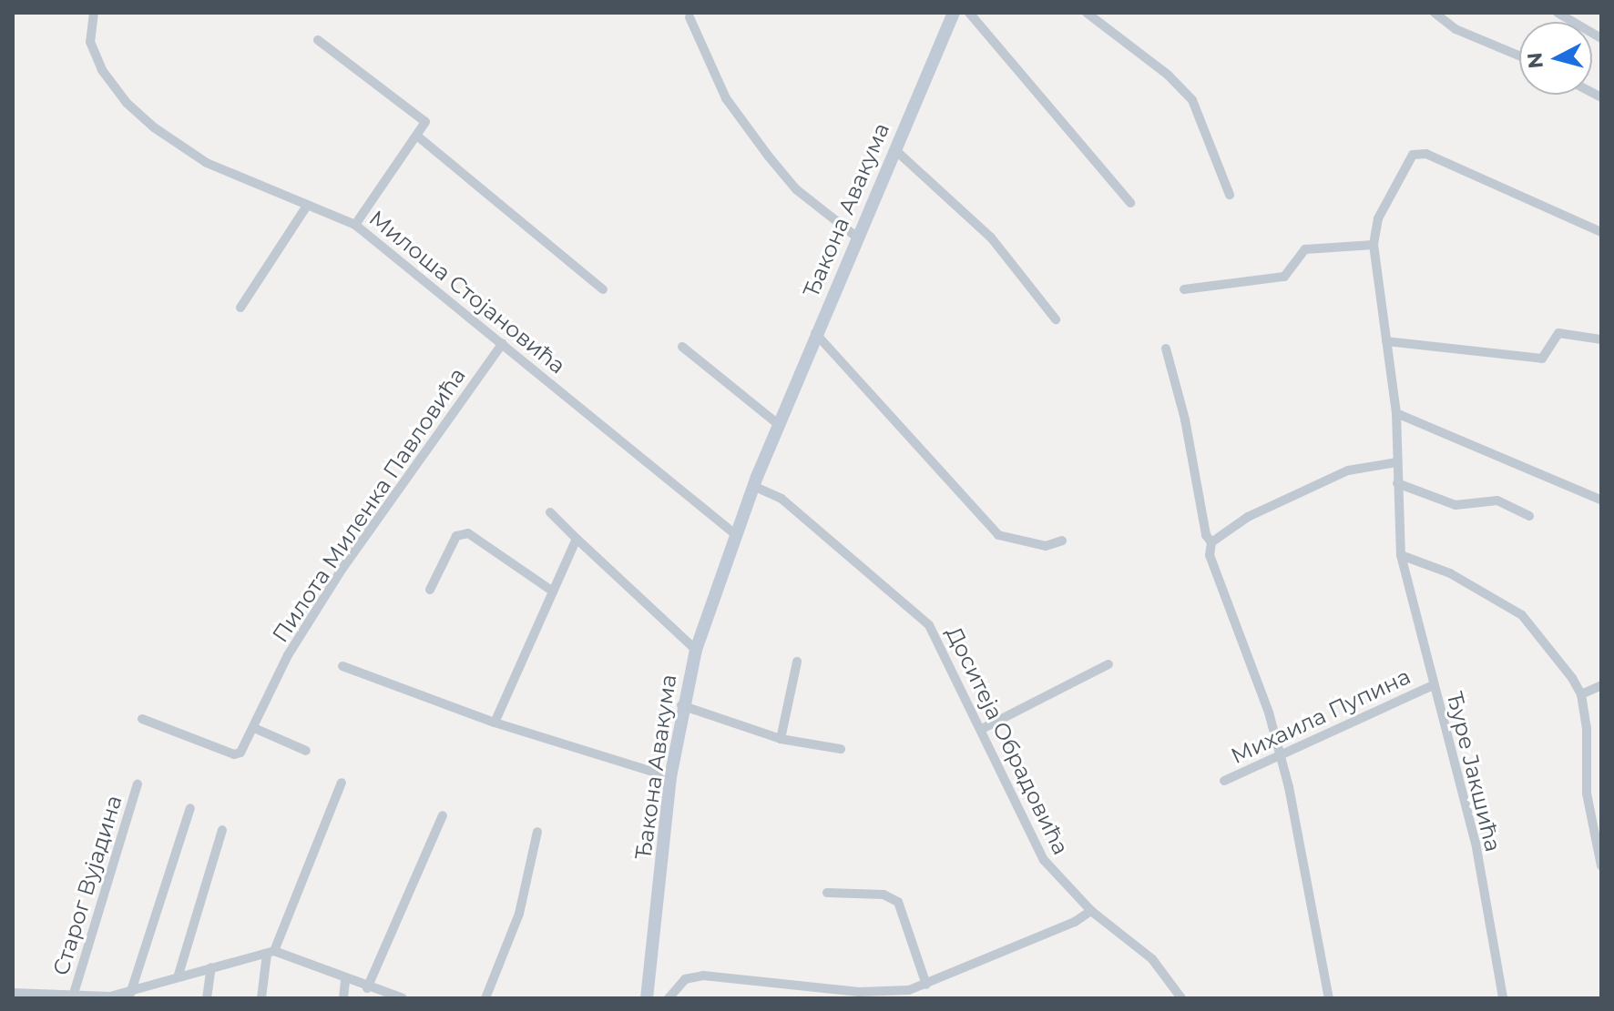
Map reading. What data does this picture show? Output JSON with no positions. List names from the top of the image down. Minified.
{"streets":{"main road":["Ђакона Авакума"],"street":["Милоша Стојановића","Пилота Миленка Павловића","Михаила Пупина","Доситеја Обрадовића","Ђуре Јакшића","Старог Вујадина"]},"crossings":[["Ђакона Авакума","Милоша Стојановића"],["Ђакона Авакума","Доситеја Обрадовића"],["Милоша Стојановића","Пилота Миленка Павловића"],["Михаила Пупина","Ђуре Јакшића"]],"north":"left"}
